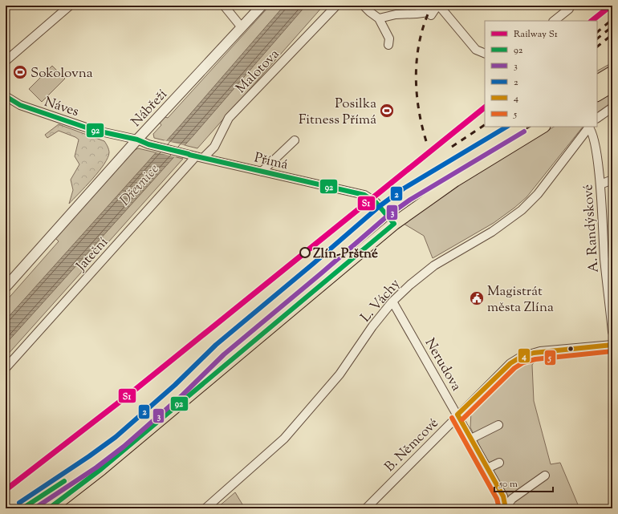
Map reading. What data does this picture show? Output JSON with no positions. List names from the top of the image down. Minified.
{"streets":{"street":["Malotova","Náves","Nábřeží","Přímá","A. Randýskové","Jateční","L. Váchy","Nerudova","B. Němcové"]},"crossings":[["Malotova","Přímá"],["Malotova","Jateční"],["Náves","Nábřeží"],["Náves","Přímá"],["Přímá","Jateční"],["A. Randýskové","L. Váchy"],["L. Váchy","Nerudova"],["Nerudova","B. Němcové"]],"water":["Dřevnice"],"places":{"sports":["Sokolovna","Posilka Fitness Přímá"],"other":["Zlín-Prštné"],"public building":["Magistrát města Zlína"]},"lines":["rail line S1","transit line 92","transit line 2","transit line 3","transit line 4","transit line 5"],"legend":["Railway S1","92","3","2","4","5"],"scale_bar":"50 m"}
